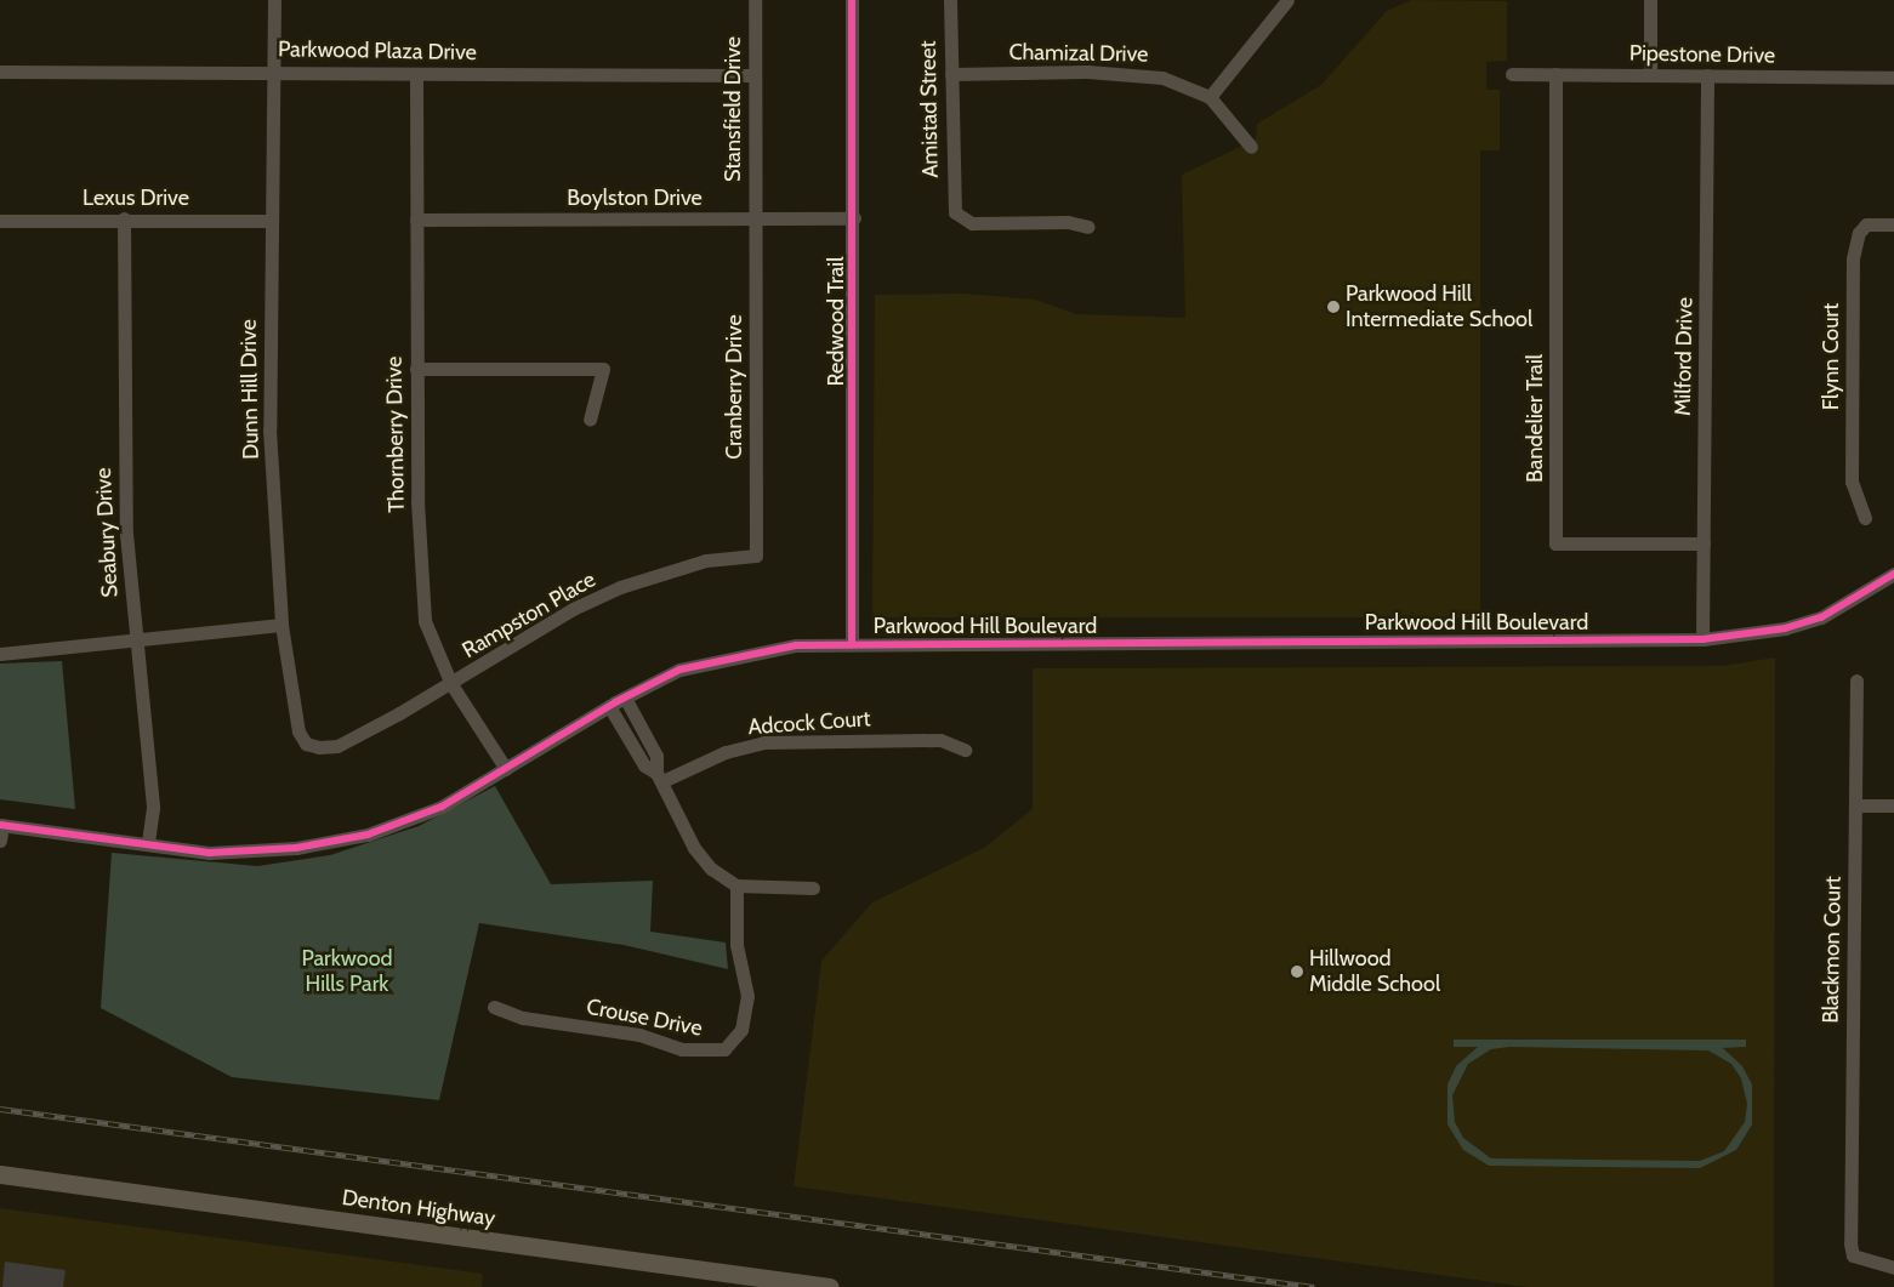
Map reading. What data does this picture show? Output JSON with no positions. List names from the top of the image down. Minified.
{"streets":{"main road":["Denton Highway"],"street":["Parkwood Plaza Drive","Chamizal Drive","Pipestone Drive","Stansfield Drive","Amistad Street","Lexus Drive","Boylston Drive","Redwood Trail","Milford Drive","Flynn Court","Cranberry Drive","Dunn Hill Drive","Bandelier Trail","Thornberry Drive","Seabury Drive","Rampston Place","Parkwood Hill Boulevard","Adcock Court","Blackmon Court","Crouse Drive"]},"crossings":[["Parkwood Plaza Drive","Stansfield Drive"],["Parkwood Plaza Drive","Dunn Hill Drive"],["Parkwood Plaza Drive","Thornberry Drive"],["Chamizal Drive","Amistad Street"],["Pipestone Drive","Milford Drive"],["Pipestone Drive","Bandelier Trail"],["Stansfield Drive","Boylston Drive"],["Stansfield Drive","Cranberry Drive"],["Lexus Drive","Dunn Hill Drive"],["Lexus Drive","Seabury Drive"],["Boylston Drive","Redwood Trail"],["Boylston Drive","Cranberry Drive"],["Boylston Drive","Thornberry Drive"],["Redwood Trail","Parkwood Hill Boulevard"],["Milford Drive","Bandelier Trail"],["Milford Drive","Parkwood Hill Boulevard"],["Cranberry Drive","Rampston Place"],["Dunn Hill Drive","Rampston Place"],["Thornberry Drive","Rampston Place"],["Thornberry Drive","Parkwood Hill Boulevard"],["Seabury Drive","Parkwood Hill Boulevard"]],"parks":["Parkwood Hills Park"],"places":["Parkwood Hill Intermediate School","Hillwood Middle School"]}
